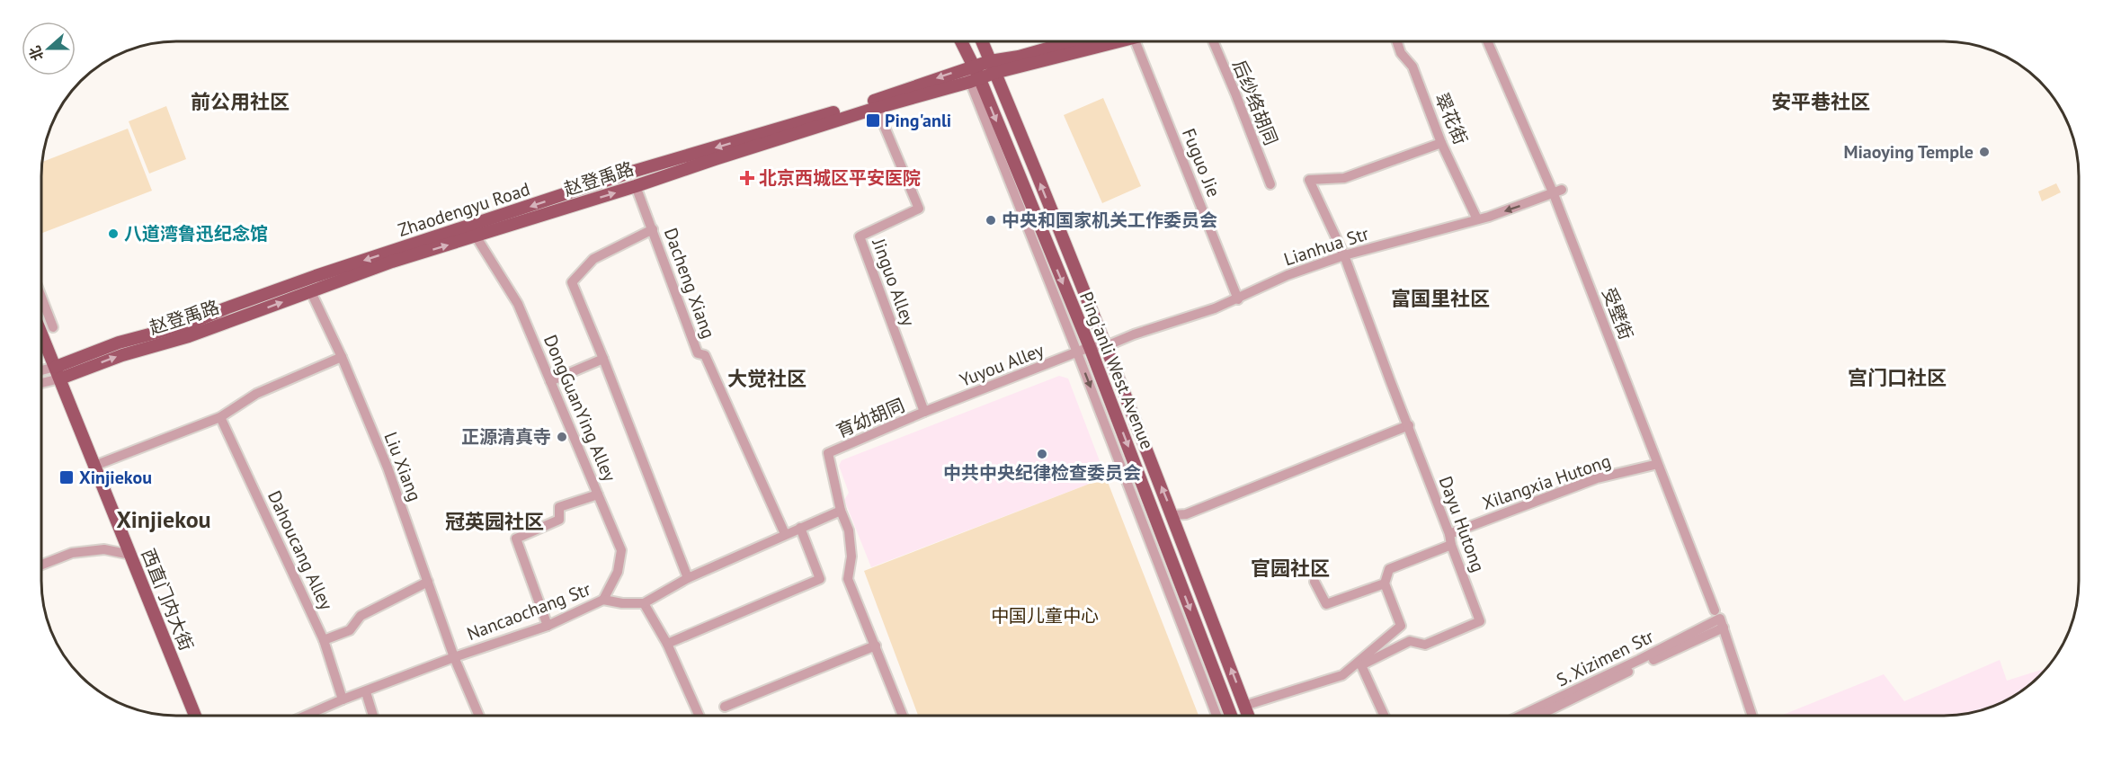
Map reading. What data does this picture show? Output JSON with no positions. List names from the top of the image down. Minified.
{"streets":{"main road":["赵登禹路","Zhaodengyu Road","Ping'anli West Avenue","西直门内大街"],"street":["后纱络胡同","翠花街","Fuguo Jie","Lianhua Str","Jinguo Alley","Dacheng Xiang","受壁街","Yuyou Alley","DongGuanYing Alley","育幼胡同","Liu Xiang","Xilangxia Hutong","Dayu Hutong","Dahoucang Alley","Nancaochang Str","S. Xizimen Str"]},"crossings":[["翠花街","Lianhua Str"],["翠花街","Dayu Hutong"],["Fuguo Jie","Lianhua Str"],["赵登禹路","Zhaodengyu Road"],["赵登禹路","Jinguo Alley"],["赵登禹路","Dacheng Xiang"],["赵登禹路","Ping'anli West Avenue"],["赵登禹路","DongGuanYing Alley"],["赵登禹路","Liu Xiang"],["赵登禹路","西直门内大街"],["Zhaodengyu Road","Ping'anli West Avenue"],["Zhaodengyu Road","DongGuanYing Alley"],["Zhaodengyu Road","西直门内大街"],["Lianhua Str","受壁街"],["Lianhua Str","Yuyou Alley"],["Lianhua Str","Ping'anli West Avenue"],["Lianhua Str","Dayu Hutong"],["Jinguo Alley","Yuyou Alley"],["Jinguo Alley","育幼胡同"],["Dacheng Xiang","Nancaochang Str"],["受壁街","S. Xizimen Str"],["Yuyou Alley","Ping'anli West Avenue"],["Yuyou Alley","育幼胡同"],["DongGuanYing Alley","Nancaochang Str"],["育幼胡同","Nancaochang Str"],["Liu Xiang","Nancaochang Str"],["Xilangxia Hutong","Dayu Hutong"],["Dahoucang Alley","Nancaochang Str"]],"one_way":["赵登禹路","Zhaodengyu Road"],"districts":["前公用社区","安平巷社区","富国里社区","宫门口社区","大觉社区","Xinjiekou","冠英园社区","官园社区"],"parks":["中国儿童中心"],"places":{"transit":["Ping'anli","Xinjiekou"],"other":["Miaoying Temple","中央和国家机关工作委员会","八道湾鲁迅纪念馆","正源清真寺","中共中央纪律检查委员会"],"health":["北京西城区平安医院"]},"north":"left"}
